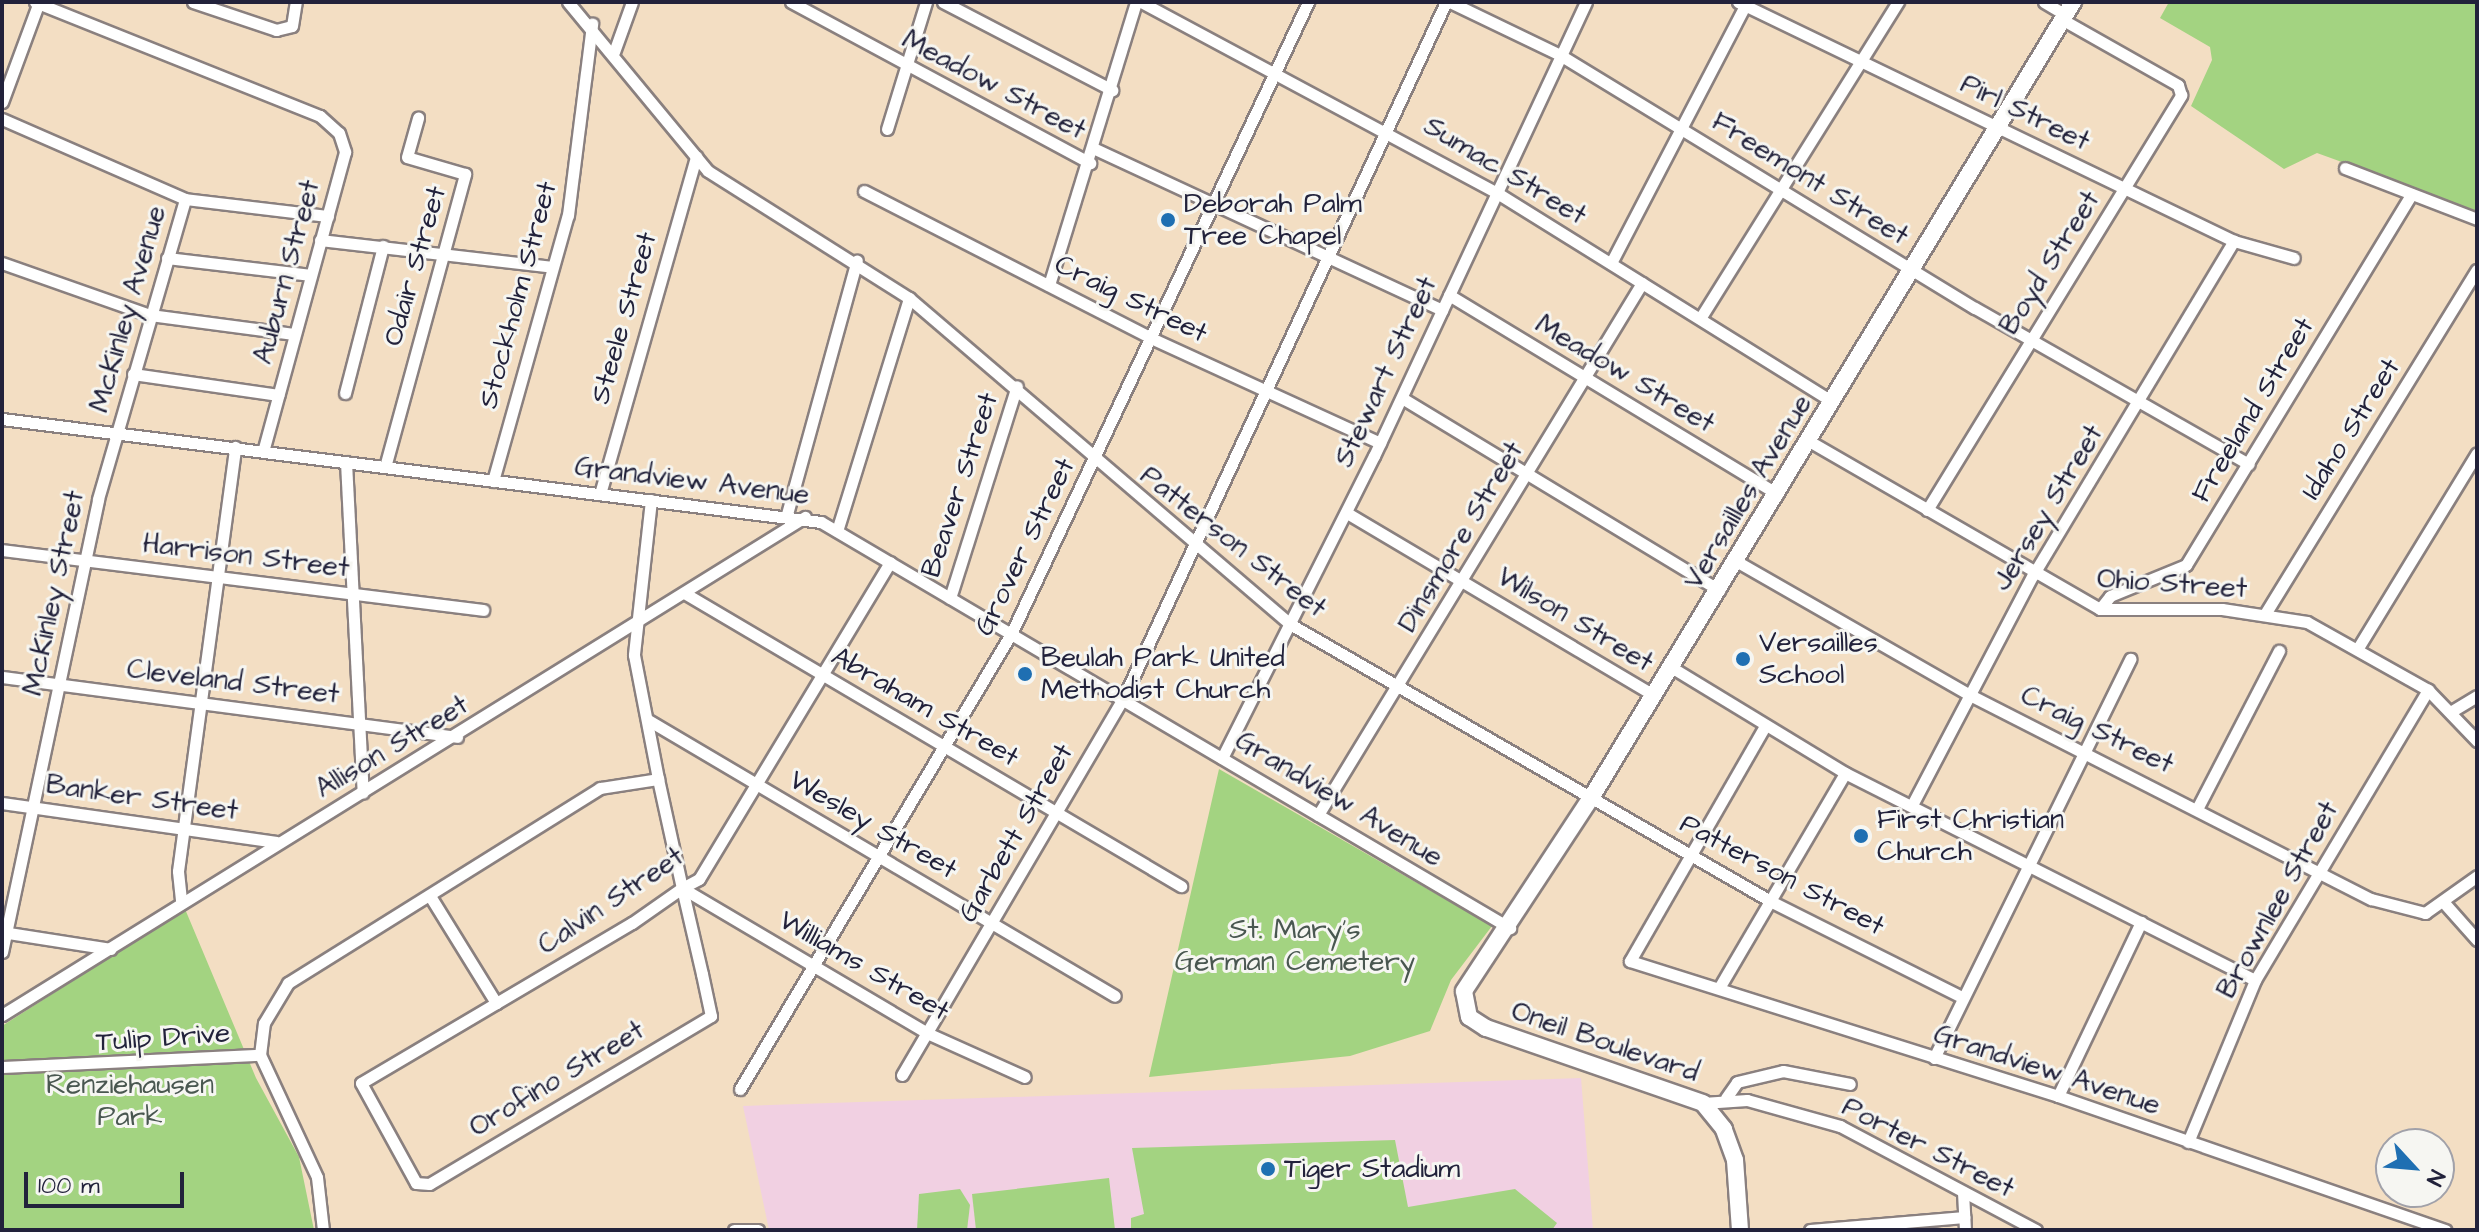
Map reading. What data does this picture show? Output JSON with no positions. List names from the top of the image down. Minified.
{"streets":{"street":["Meadow Street","Pirl Street","Sumac Street","Freemont Street","Boyd Street","Odair Street","Auburn Street","Stockholm Street","Craig Street","McKinley Avenue","Steele Street","Stewart Street","Freeland Street","Idaho Street","Grandview Avenue","Beaver Street","Versailles Avenue","Jersey Street","Dinsmore Street","Patterson Street","Grover Street","Harrison Street","Ohio Street","McKinley Street","Wilson Street","Cleveland Street","Abraham Street","Allison Street","Banker Street","Wesley Street","Garbett Street","Brownlee Street","Calvin Street","Williams Street","Tulip Drive","Oneil Boulevard","Orofino Street","Porter Street"]},"crossings":[["Meadow Street","Stewart Street"],["Meadow Street","Versailles Avenue"],["Meadow Street","Dinsmore Street"],["Meadow Street","Grover Street"],["Meadow Street","Garbett Street"],["Pirl Street","Boyd Street"],["Pirl Street","Versailles Avenue"],["Pirl Street","Jersey Street"],["Sumac Street","Stewart Street"],["Sumac Street","Versailles Avenue"],["Sumac Street","Dinsmore Street"],["Sumac Street","Grover Street"],["Sumac Street","Garbett Street"],["Freemont Street","Boyd Street"],["Freemont Street","Stewart Street"],["Freemont Street","Freeland Street"],["Freemont Street","Versailles Avenue"],["Freemont Street","Jersey Street"],["Freemont Street","Garbett Street"],["Boyd Street","Versailles Avenue"],["Boyd Street","Ohio Street"],["Odair Street","Grandview Avenue"],["Auburn Street","Grandview Avenue"],["Stockholm Street","Grandview Avenue"],["Stockholm Street","Patterson Street"],["Craig Street","Stewart Street"],["Craig Street","Versailles Avenue"],["Craig Street","Jersey Street"],["Craig Street","Grover Street"],["Craig Street","Garbett Street"],["Craig Street","Brownlee Street"],["McKinley Avenue","Grandview Avenue"],["McKinley Avenue","McKinley Street"],["Steele Street","Grandview Avenue"],["Steele Street","Patterson Street"],["Stewart Street","Grandview Avenue"],["Stewart Street","Patterson Street"],["Stewart Street","Wilson Street"],["Freeland Street","Ohio Street"],["Idaho Street","Ohio Street"],["Grandview Avenue","Beaver Street"],["Grandview Avenue","Versailles Avenue"],["Grandview Avenue","Dinsmore Street"],["Grandview Avenue","Patterson Street"],["Grandview Avenue","Grover Street"],["Grandview Avenue","McKinley Street"],["Grandview Avenue","Allison Street"],["Grandview Avenue","Garbett Street"],["Grandview Avenue","Brownlee Street"],["Grandview Avenue","Calvin Street"],["Beaver Street","Patterson Street"],["Versailles Avenue","Patterson Street"],["Versailles Avenue","Ohio Street"],["Versailles Avenue","Wilson Street"],["Versailles Avenue","Oneil Boulevard"],["Jersey Street","Ohio Street"],["Dinsmore Street","Patterson Street"],["Dinsmore Street","Wilson Street"],["Patterson Street","Grover Street"],["Patterson Street","Garbett Street"],["Grover Street","Abraham Street"],["Grover Street","Wesley Street"],["Grover Street","Williams Street"],["Harrison Street","McKinley Street"],["Ohio Street","Brownlee Street"],["McKinley Street","Cleveland Street"],["McKinley Street","Banker Street"],["Cleveland Street","Allison Street"],["Abraham Street","Allison Street"],["Abraham Street","Garbett Street"],["Abraham Street","Calvin Street"],["Allison Street","Banker Street"],["Wesley Street","Garbett Street"],["Wesley Street","Calvin Street"],["Garbett Street","Williams Street"],["Calvin Street","Williams Street"],["Calvin Street","Orofino Street"],["Williams Street","Orofino Street"],["Oneil Boulevard","Porter Street"]],"parks":["St. Mary's German Cemetery","Renziehausen Park"],"places":["Deborah Palm Tree Chapel","Versailles School","Beulah Park United Methodist Church","First Christian Church","Tiger Stadium"],"scale_bar":"100 m","north":"bottom right"}
